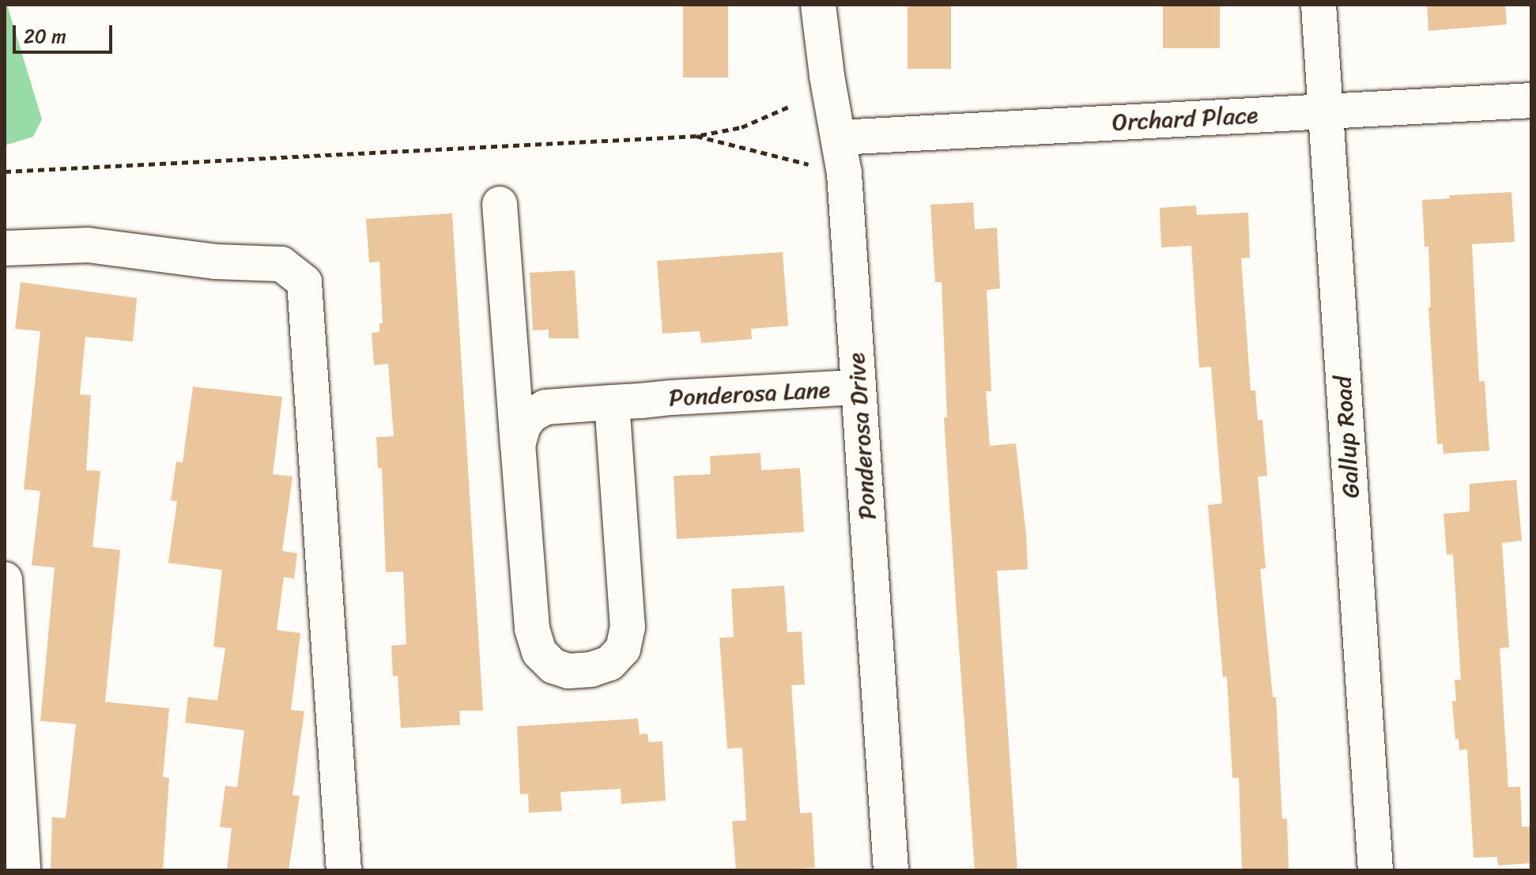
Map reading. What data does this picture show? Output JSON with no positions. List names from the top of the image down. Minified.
{"streets":{"street":["Orchard Place","Ponderosa Lane","Ponderosa Drive","Gallup Road"]},"crossings":[["Orchard Place","Ponderosa Drive"],["Orchard Place","Gallup Road"],["Ponderosa Lane","Ponderosa Drive"]],"scale_bar":"20 m"}
